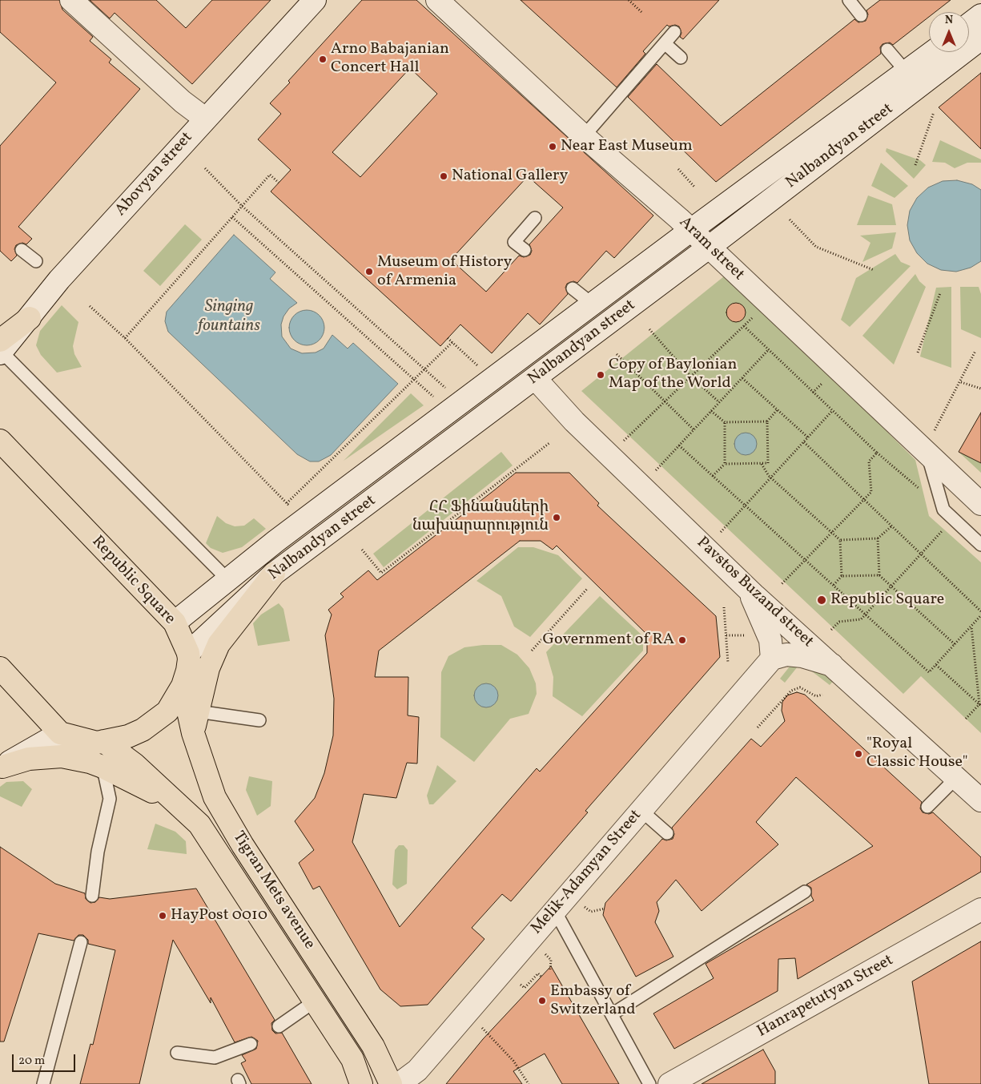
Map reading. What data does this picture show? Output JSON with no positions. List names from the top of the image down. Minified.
{"streets":{"main road":["Republic Square","Tigran Mets avenue"],"street":["Nalbandyan street","Abovyan street","Aram street","Pavstos Buzand street","Melik-Adamyan Street","Hanrapetutyan Street"]},"crossings":[["Nalbandyan street","Aram street"],["Nalbandyan street","Republic Square"],["Nalbandyan street","Pavstos Buzand street"],["Republic Square","Tigran Mets avenue"]],"water":["Singing fountains"],"places":["Arno Babajanian Concert Hall","Near East Museum","National Gallery","Museum of History of Armenia","Copy of Baylonian Map of the World","ՀՀ Ֆինանսների նախարարություն","Republic Square","Government of RA","\"Royal Classic House\"","HayPost 0010","Embassy of Switzerland"],"scale_bar":"20 m","north":"top"}
